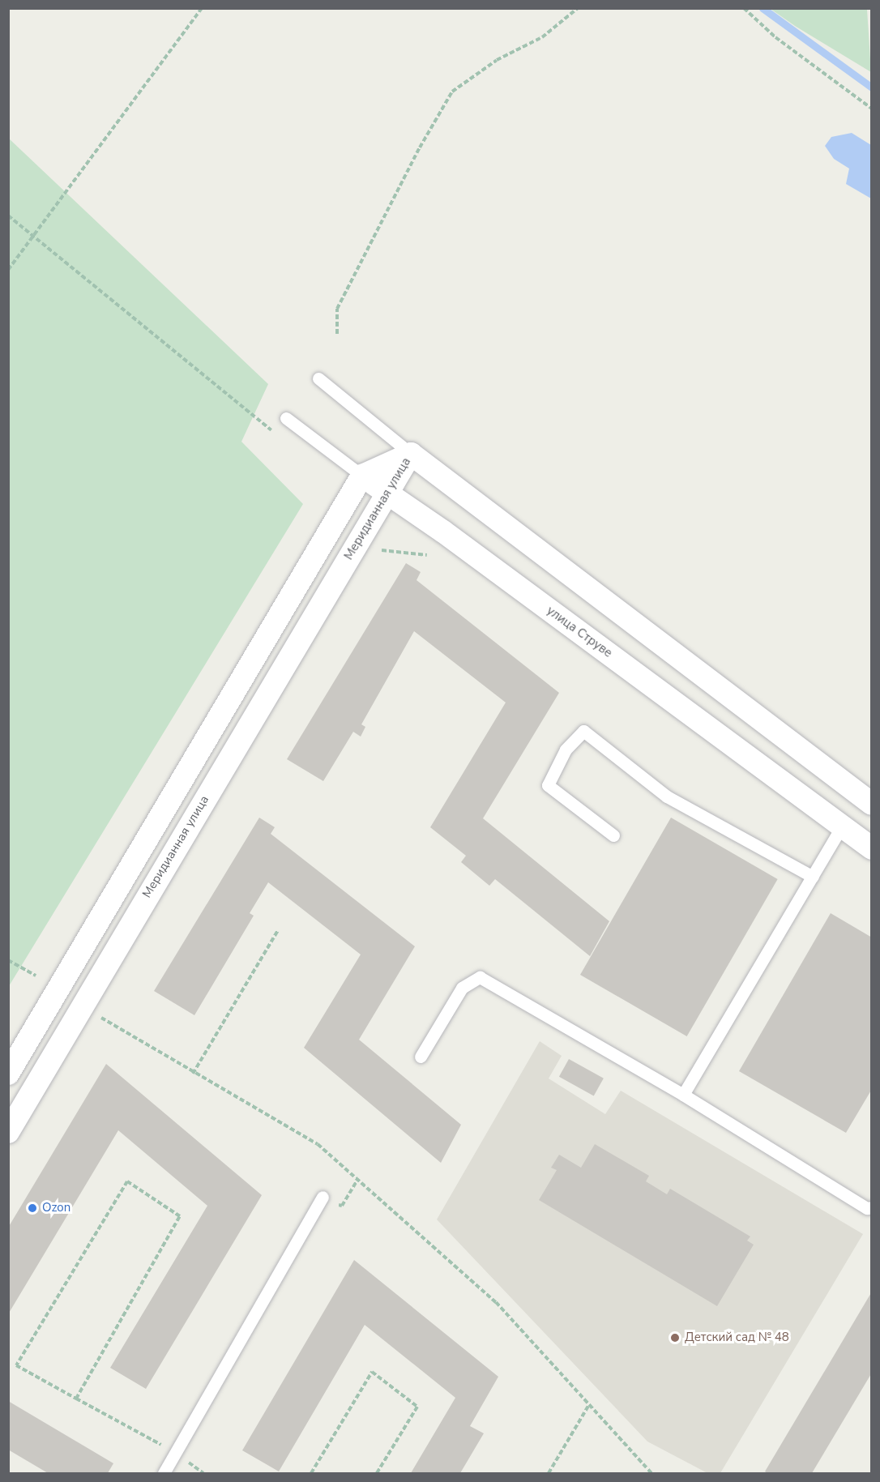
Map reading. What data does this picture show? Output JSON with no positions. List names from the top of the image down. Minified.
{"streets":{"street":["Меридианная улица","улица Струве"]},"crossings":[["Меридианная улица","улица Струве"]],"places":["Ozon","Детский сад № 48"]}
